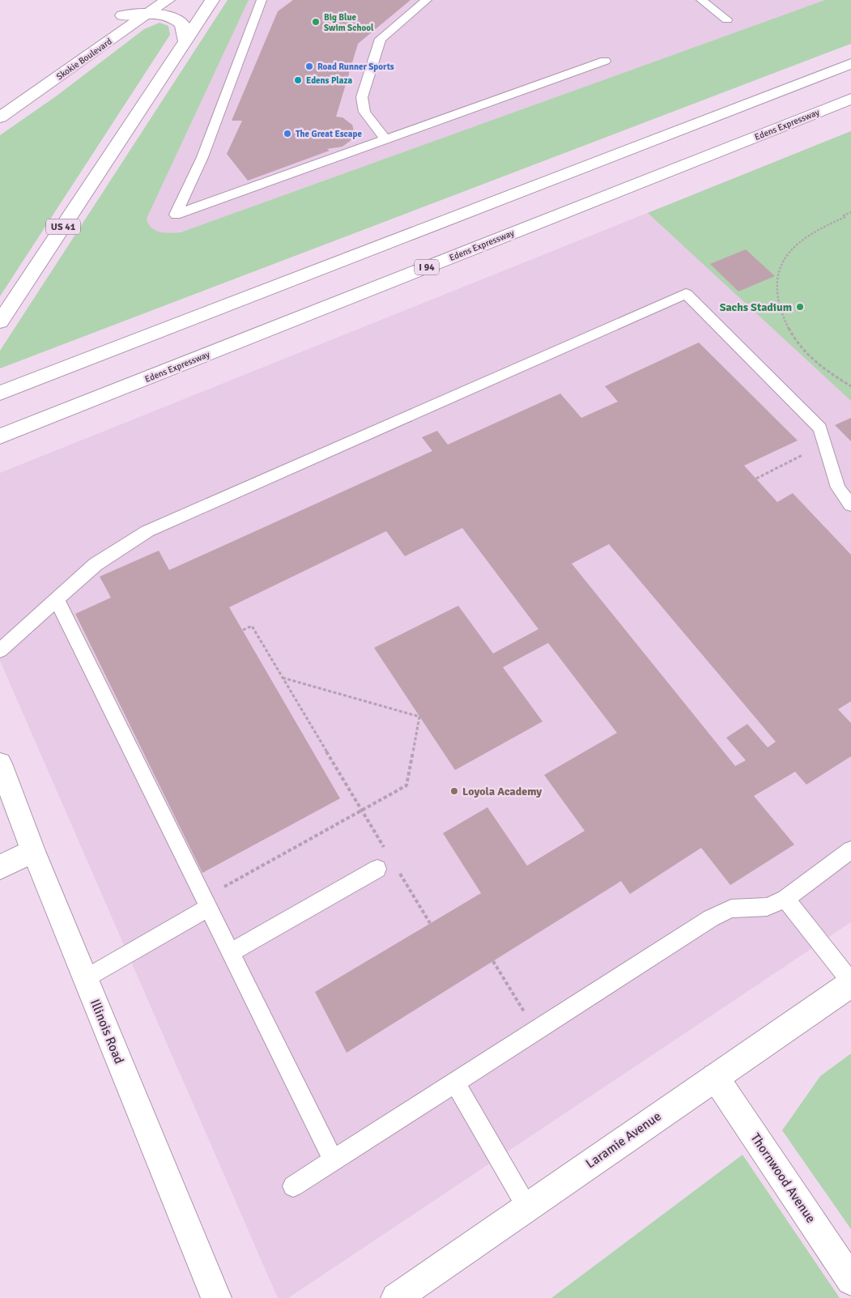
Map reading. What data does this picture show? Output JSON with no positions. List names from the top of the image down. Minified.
{"streets":{"main road":["Skokie Boulevard","Edens Expressway","US 41","I 94","Illinois Road","Laramie Avenue","Thornwood Avenue"]},"crossings":[["Laramie Avenue","Thornwood Avenue"]],"places":["Big Blue Swim School","Road Runner Sports","Edens Plaza","The Great Escape","Sachs Stadium","Loyola Academy"]}
